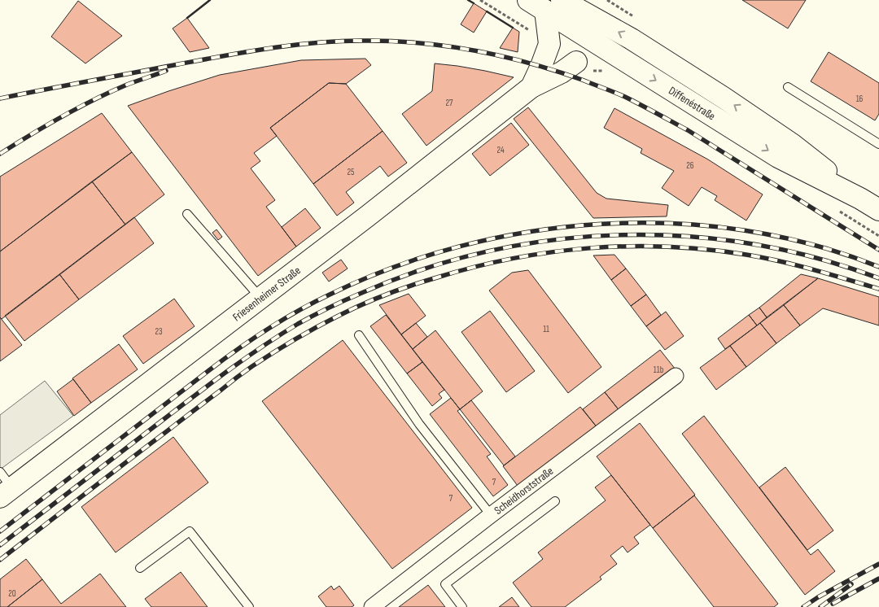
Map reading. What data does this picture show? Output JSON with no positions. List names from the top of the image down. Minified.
{"streets":{"main road":["Diffenéstraße","Friesenheimer Straße"],"street":["Scheidhorststraße"]},"house_numbers":["16","27","24","26","25","11","23","11b","7","7","20"]}
